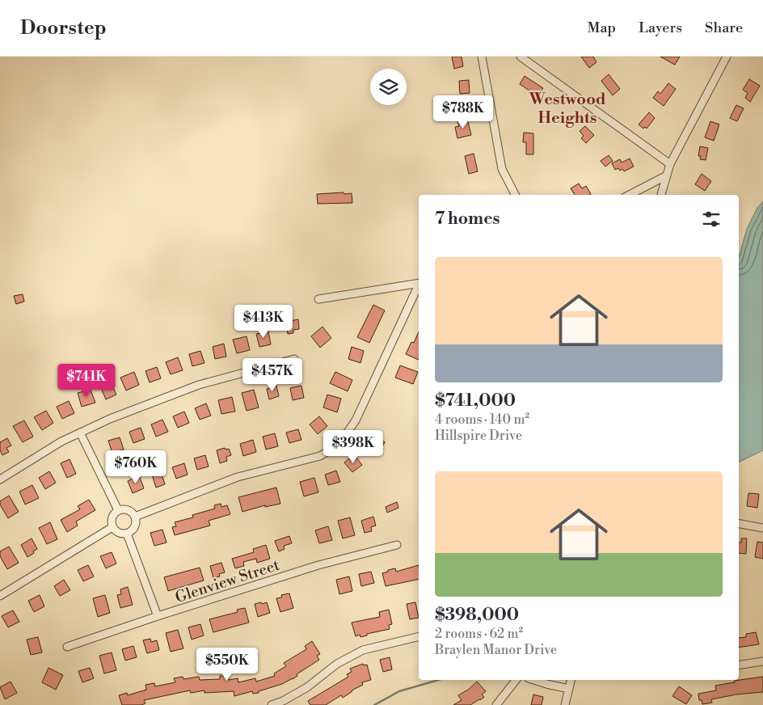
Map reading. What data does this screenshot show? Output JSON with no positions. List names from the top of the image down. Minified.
{"streets":{"street":["Glenview Street"]},"districts":["Westwood Heights"],"page":{"header":"Doorstep","nav":["Map","Layers","Share"],"price":["$788K","$413K","$457K","$741K","$398K","$760K","$550K"],"heading":"7 homes","list":[{"name":"$741,000","note":"4 rooms · 140 m² · Hillspire Drive"},{"name":"$398,000","note":"2 rooms · 62 m² · Braylen Manor Drive"}]}}
